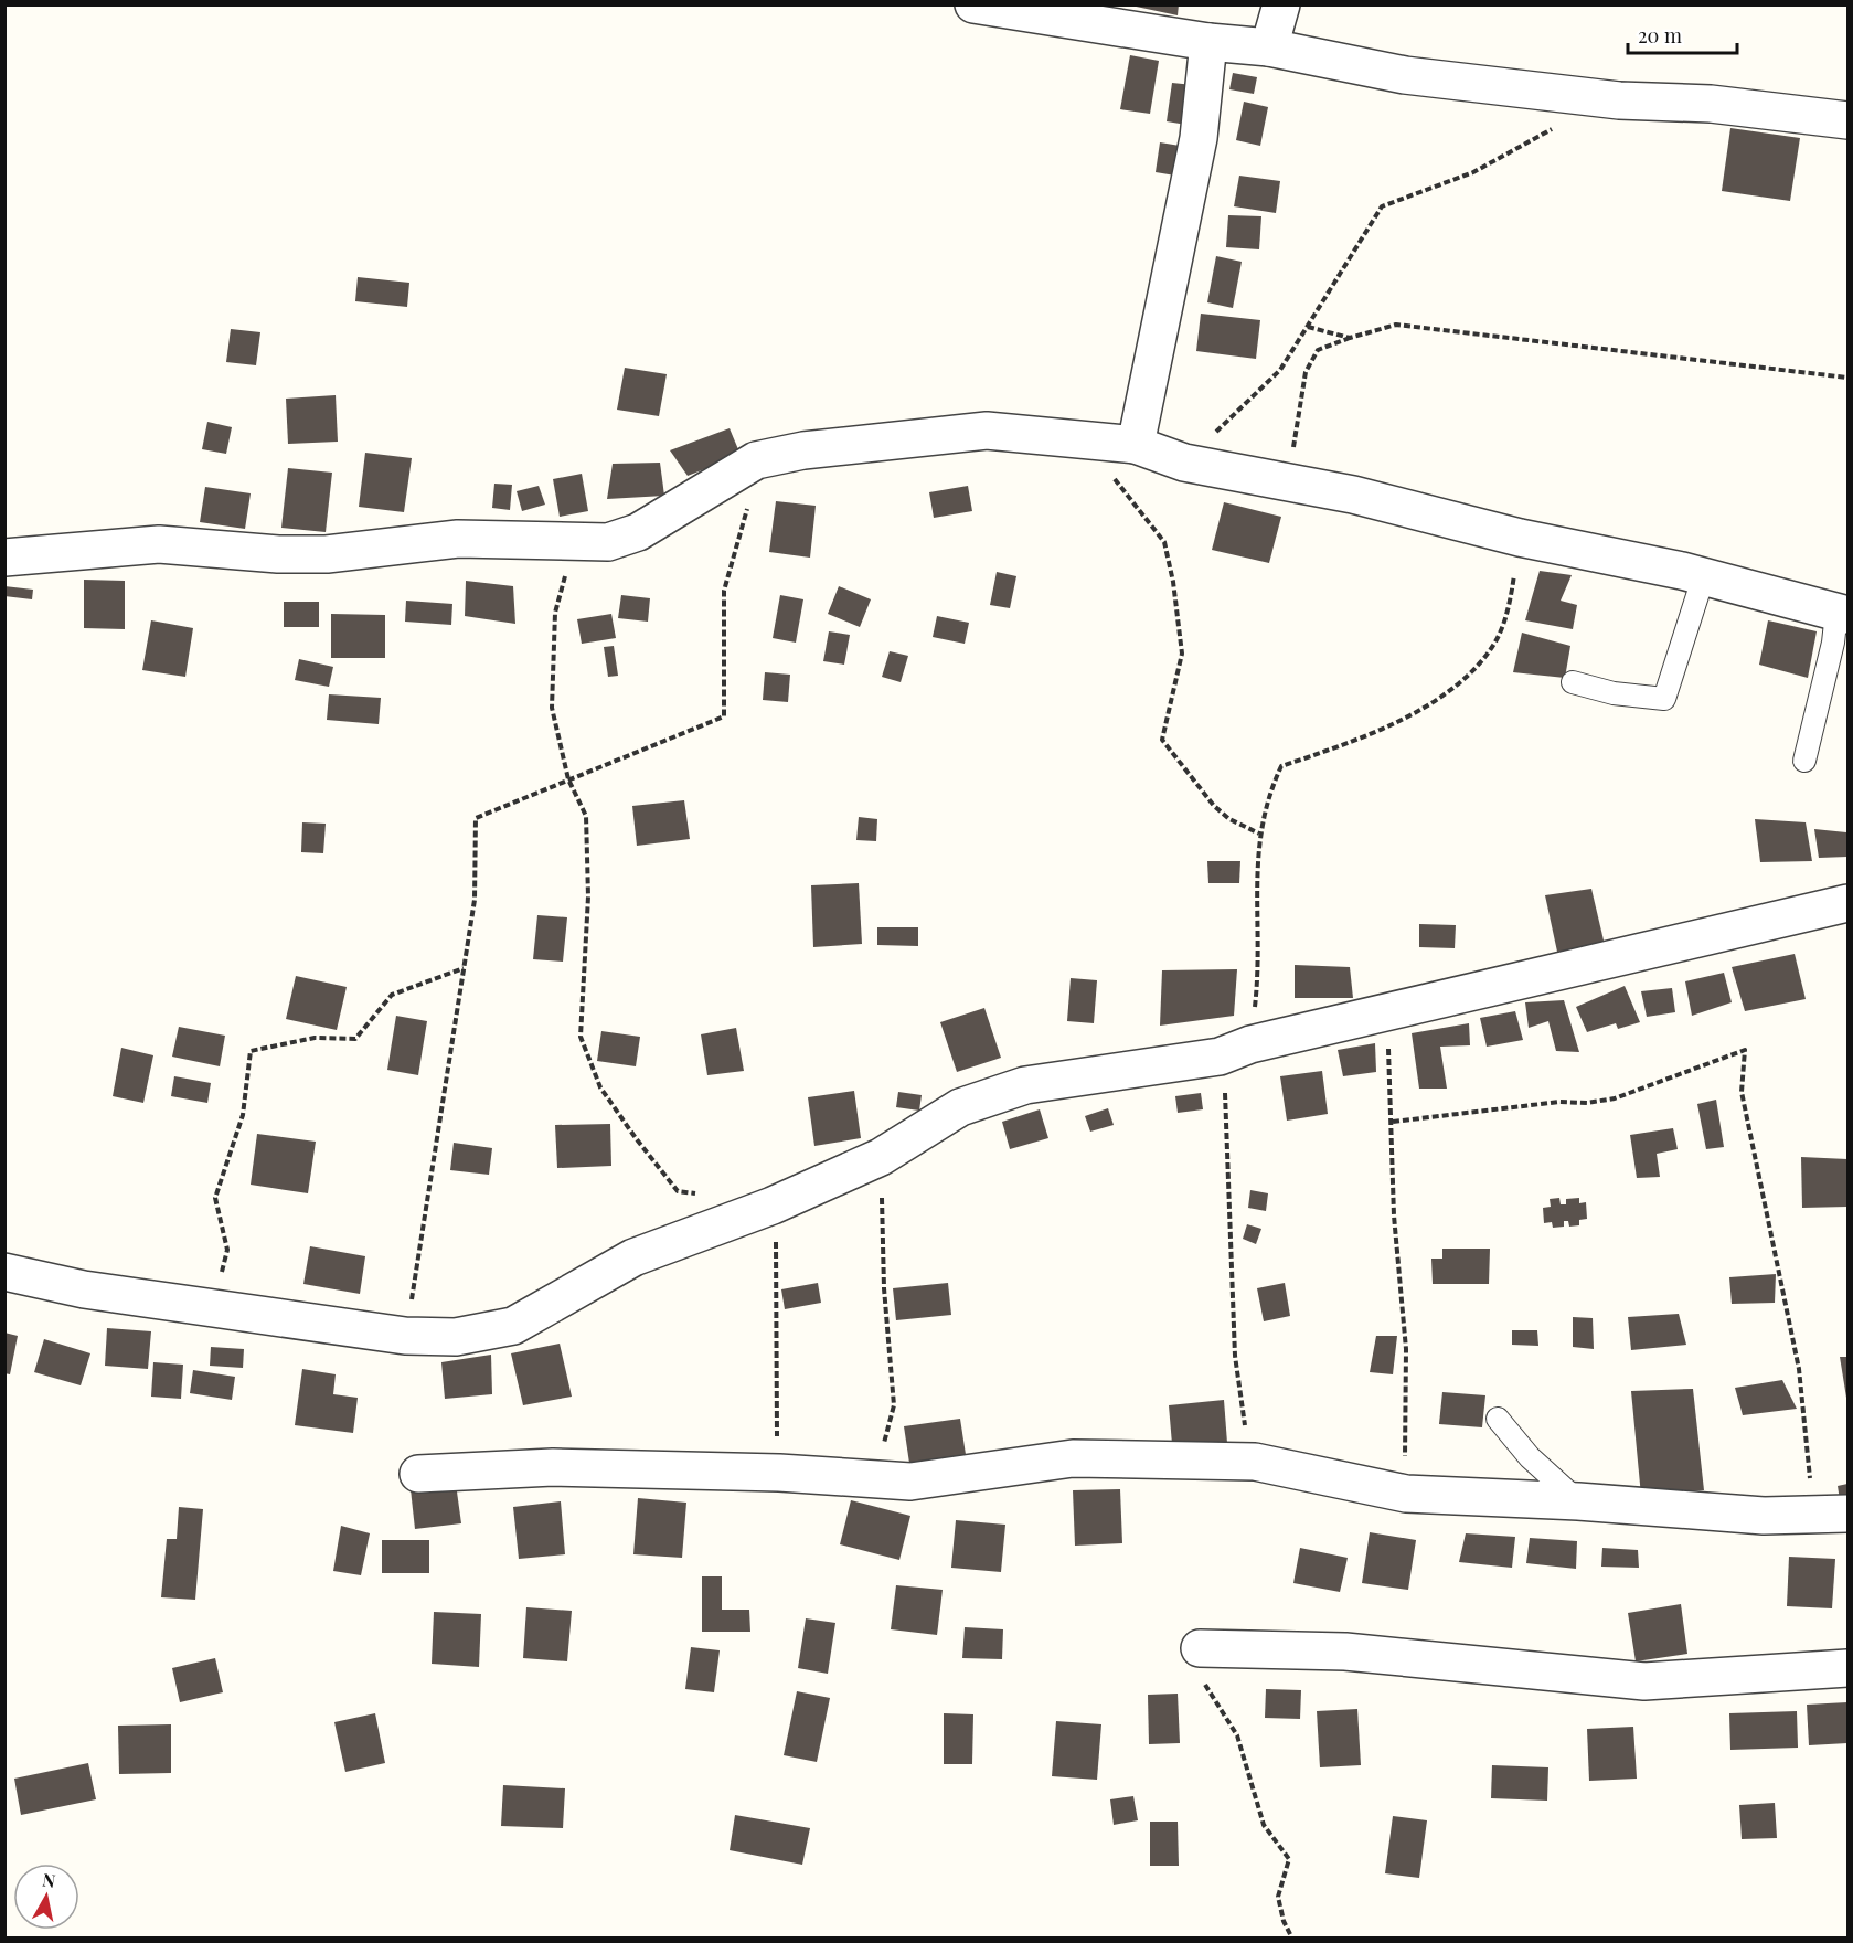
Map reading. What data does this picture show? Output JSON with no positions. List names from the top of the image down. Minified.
{"scale_bar":"20 m","north":"top"}
